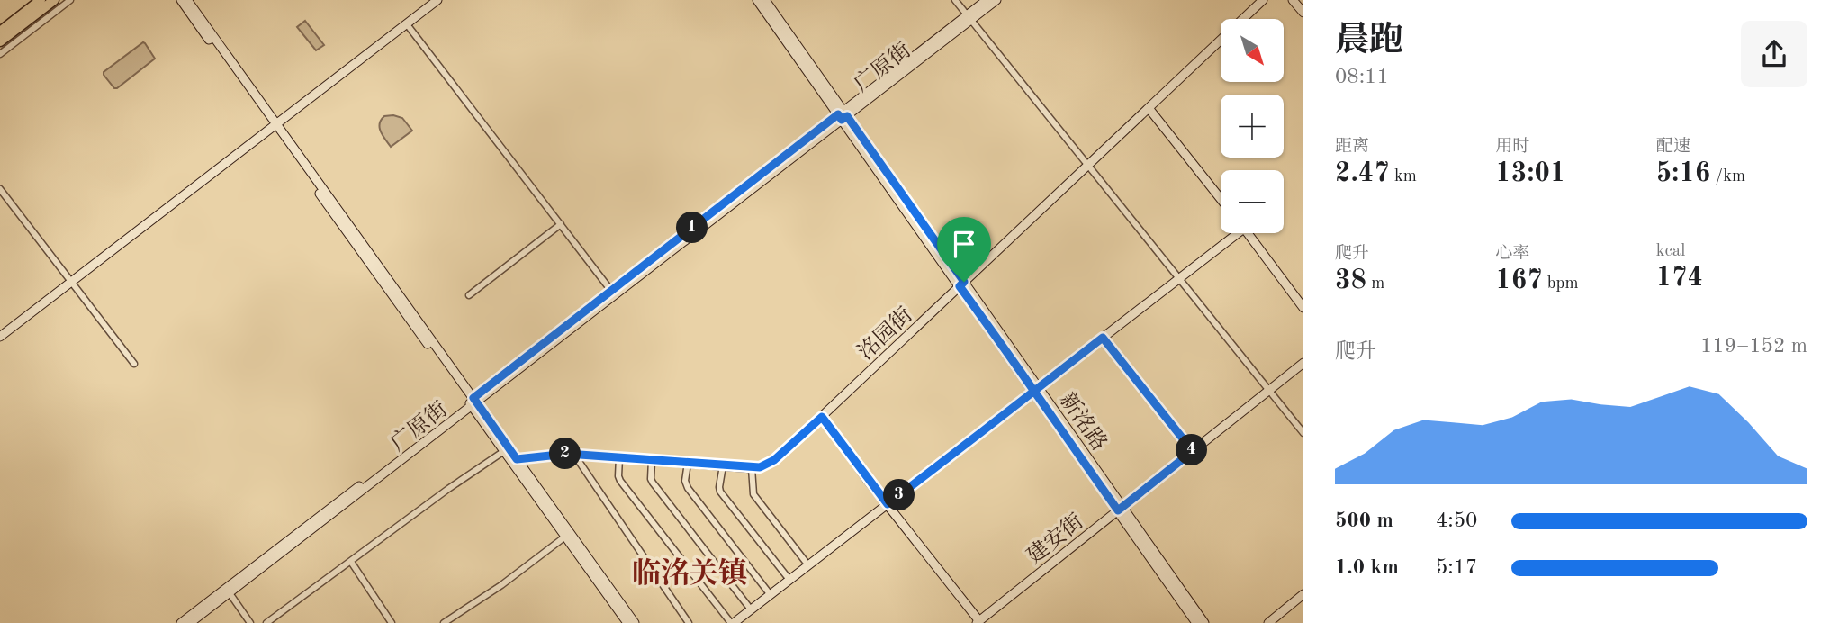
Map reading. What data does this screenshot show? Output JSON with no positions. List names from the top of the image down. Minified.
{"streets":{"street":["广原街","洺园街","新洺路","建安街"]},"crossings":[["广原街","新洺路"],["洺园街","新洺路"],["新洺路","建安街"]],"districts":["临洺关镇"],"north":"bottom right","page":{"heading":["晨跑","08:11"],"map_buttons":["+","−"],"stats":[["距离","2.47 km"],["用时","13:01"],["配速","5:16 /km"],["爬升","38 m"],["心率","167 bpm"],["kcal","174"]],"pins":["1","4","2","3"],"chart":["爬升","119–152 m"],"list":[{"name":"500 m","note":"4:50"},{"name":"1.0 km","note":"5:17"}]}}
